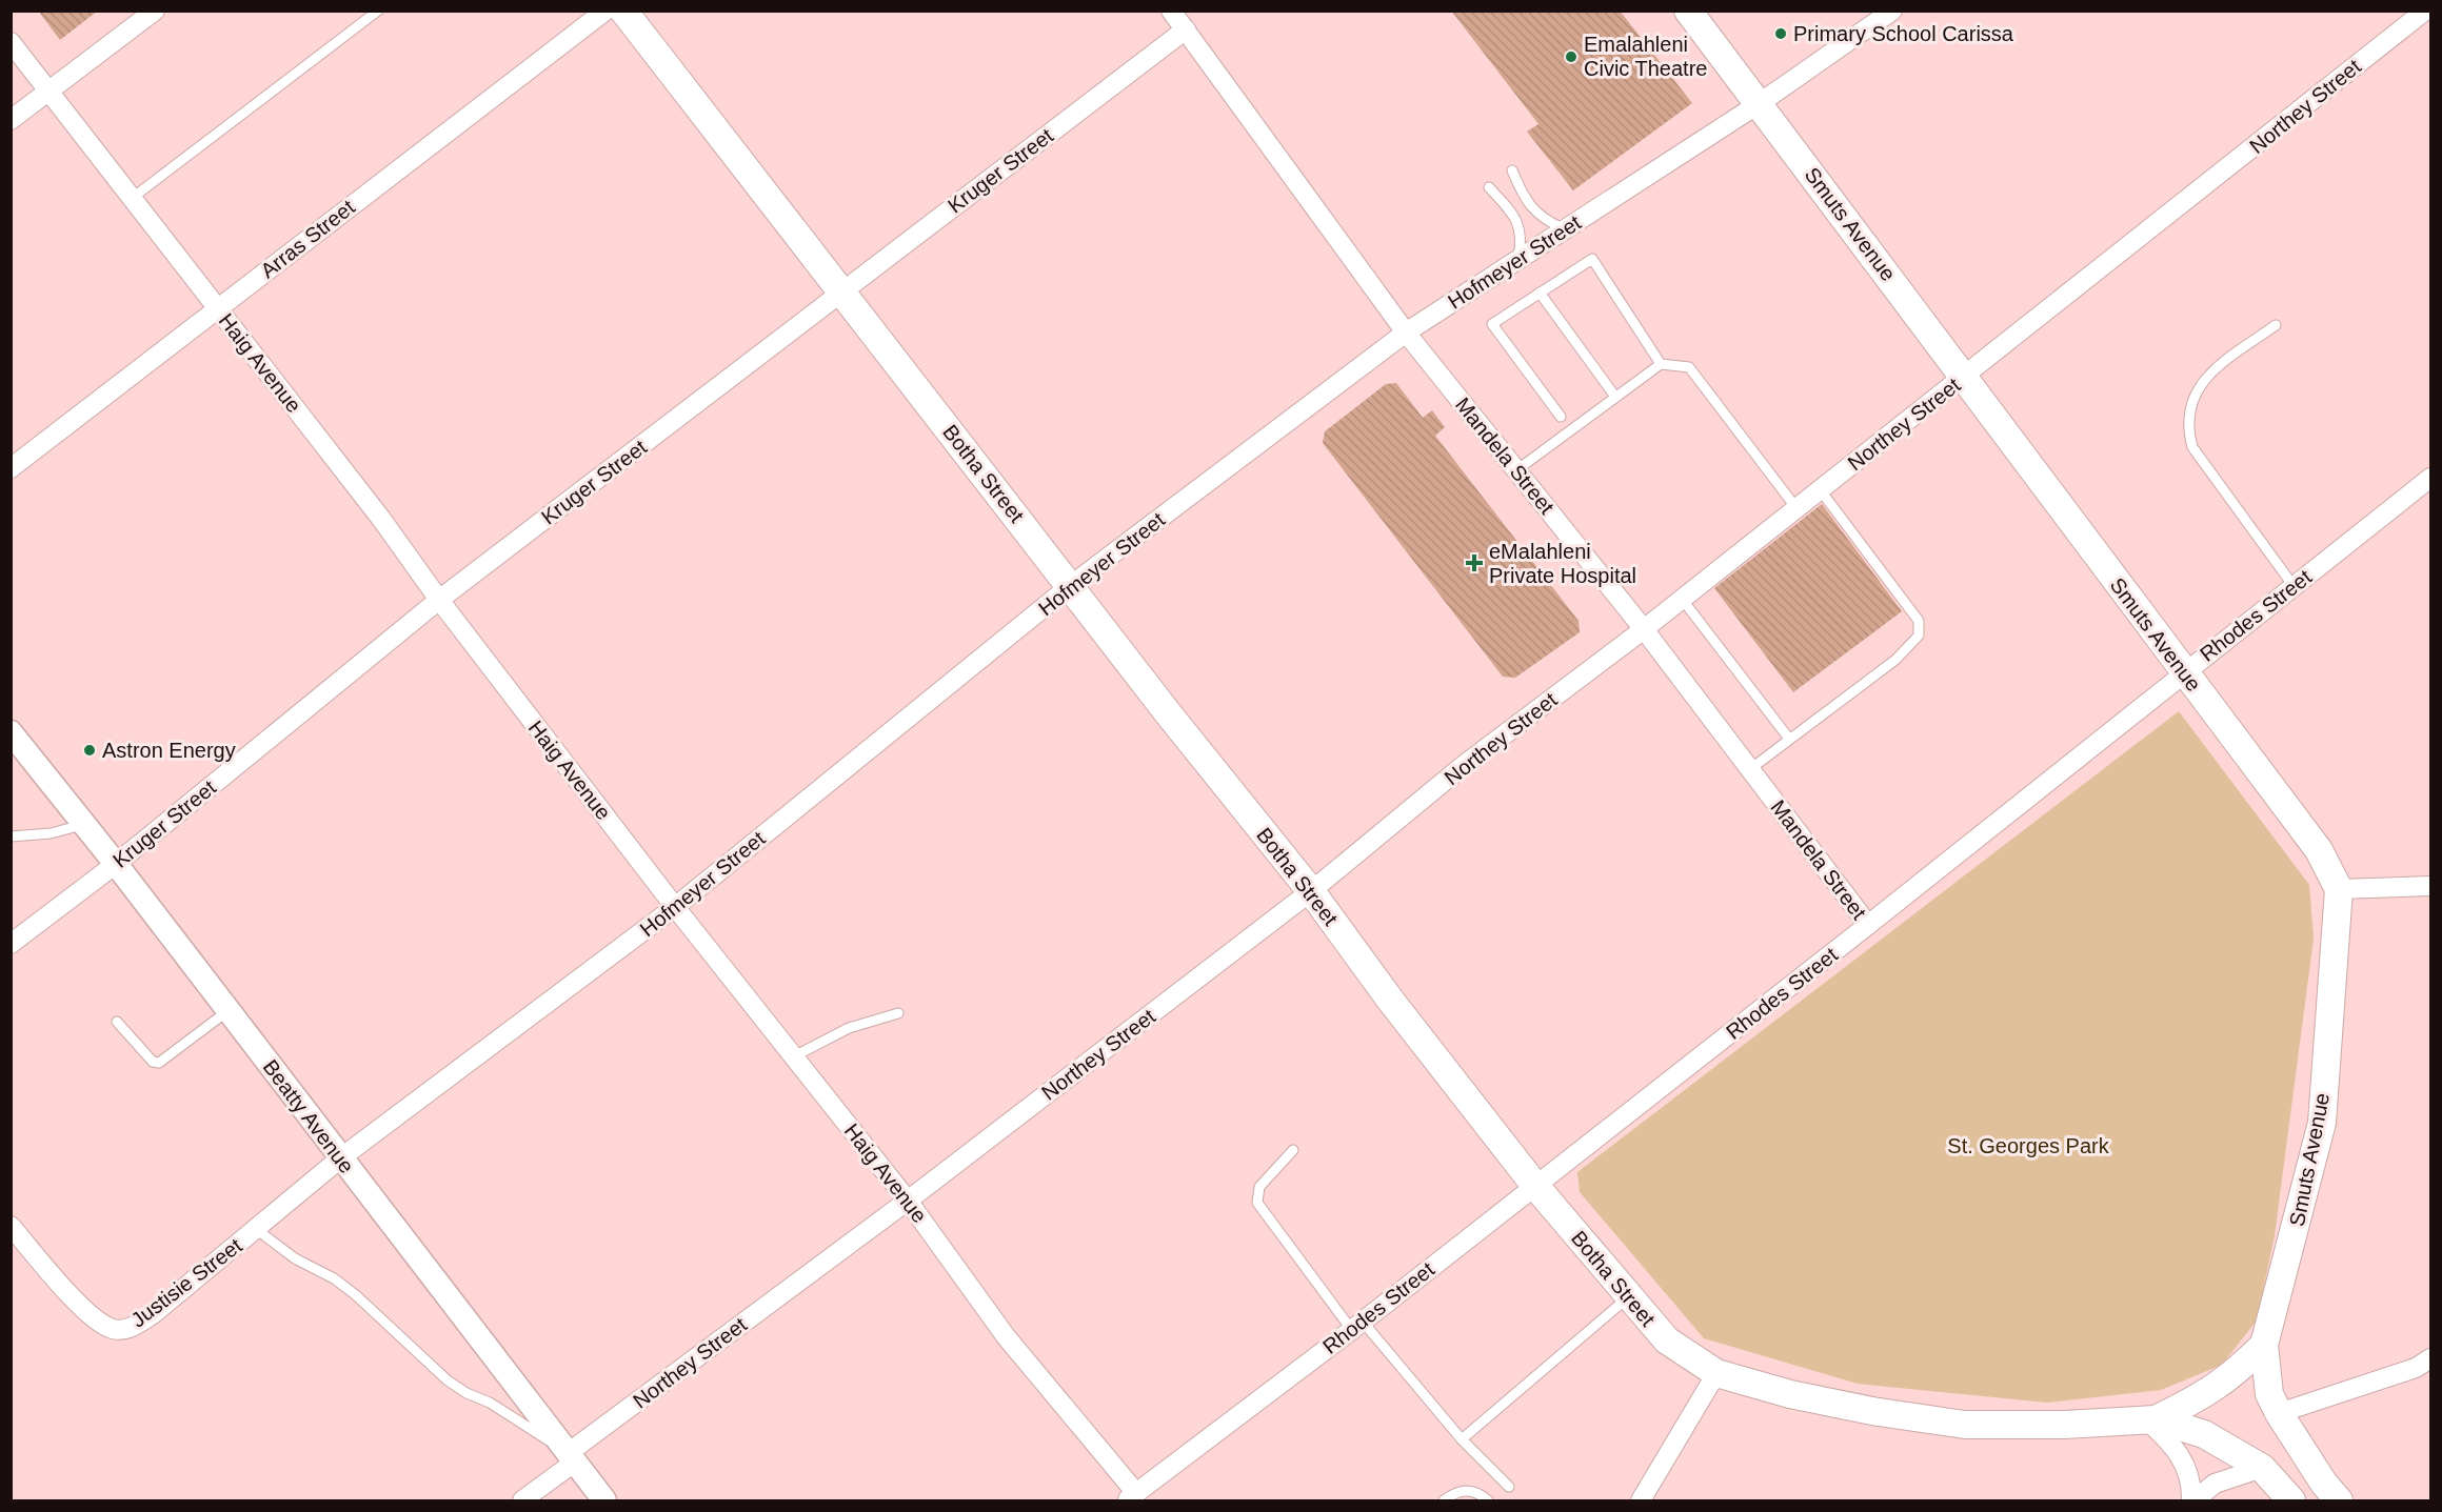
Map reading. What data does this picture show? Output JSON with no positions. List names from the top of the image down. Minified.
{"streets":{"main road":["Smuts Avenue","Botha Street"],"street":["Northey Street","Kruger Street","Arras Street","Hofmeyer Street","Haig Avenue","Mandela Street","Rhodes Street","Beatty Avenue","Justisie Street"]},"crossings":[["Northey Street","Smuts Avenue"],["Northey Street","Haig Avenue"],["Northey Street","Mandela Street"],["Northey Street","Botha Street"],["Northey Street","Beatty Avenue"],["Kruger Street","Haig Avenue"],["Kruger Street","Mandela Street"],["Kruger Street","Botha Street"],["Kruger Street","Beatty Avenue"],["Smuts Avenue","Hofmeyer Street"],["Smuts Avenue","Rhodes Street"],["Arras Street","Haig Avenue"],["Hofmeyer Street","Haig Avenue"],["Hofmeyer Street","Mandela Street"],["Hofmeyer Street","Botha Street"],["Hofmeyer Street","Beatty Avenue"],["Hofmeyer Street","Justisie Street"],["Haig Avenue","Rhodes Street"],["Mandela Street","Rhodes Street"],["Botha Street","Rhodes Street"],["Beatty Avenue","Justisie Street"]],"parks":["St. Georges Park"],"places":{"other":["Primary School Carissa","Emalahleni Civic Theatre","Astron Energy"],"health":["eMalahleni Private Hospital"]}}
